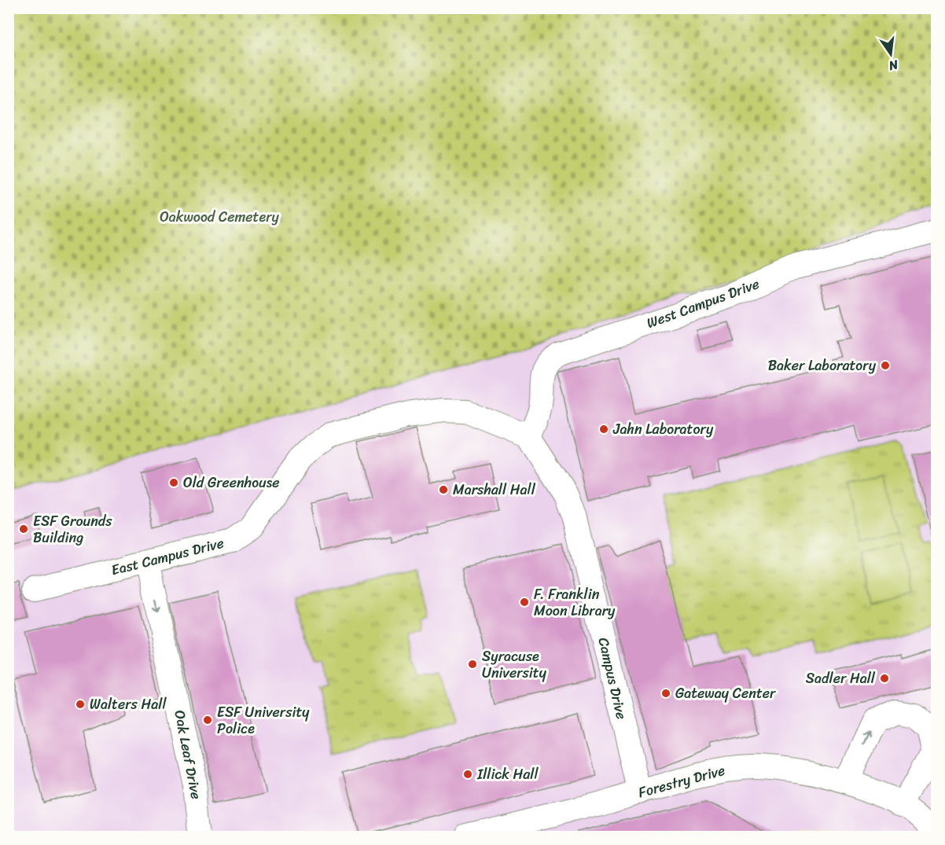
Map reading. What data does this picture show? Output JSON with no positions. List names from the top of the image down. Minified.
{"streets":{"street":["West Campus Drive","East Campus Drive","Campus Drive","Oak Leaf Drive","Forestry Drive"]},"crossings":[["West Campus Drive","East Campus Drive"],["West Campus Drive","Campus Drive"],["East Campus Drive","Campus Drive"],["East Campus Drive","Oak Leaf Drive"],["Campus Drive","Forestry Drive"]],"one_way":["Oak Leaf Drive"],"parks":["Oakwood Cemetery"],"places":["Baker Laboratory","Jahn Laboratory","Old Greenhouse","Marshall Hall","ESF Grounds Building","F. Franklin Moon Library","Syracuse University","Sadler Hall","Gateway Center","Walters Hall","ESF University Police","Illick Hall"],"north":"bottom"}
